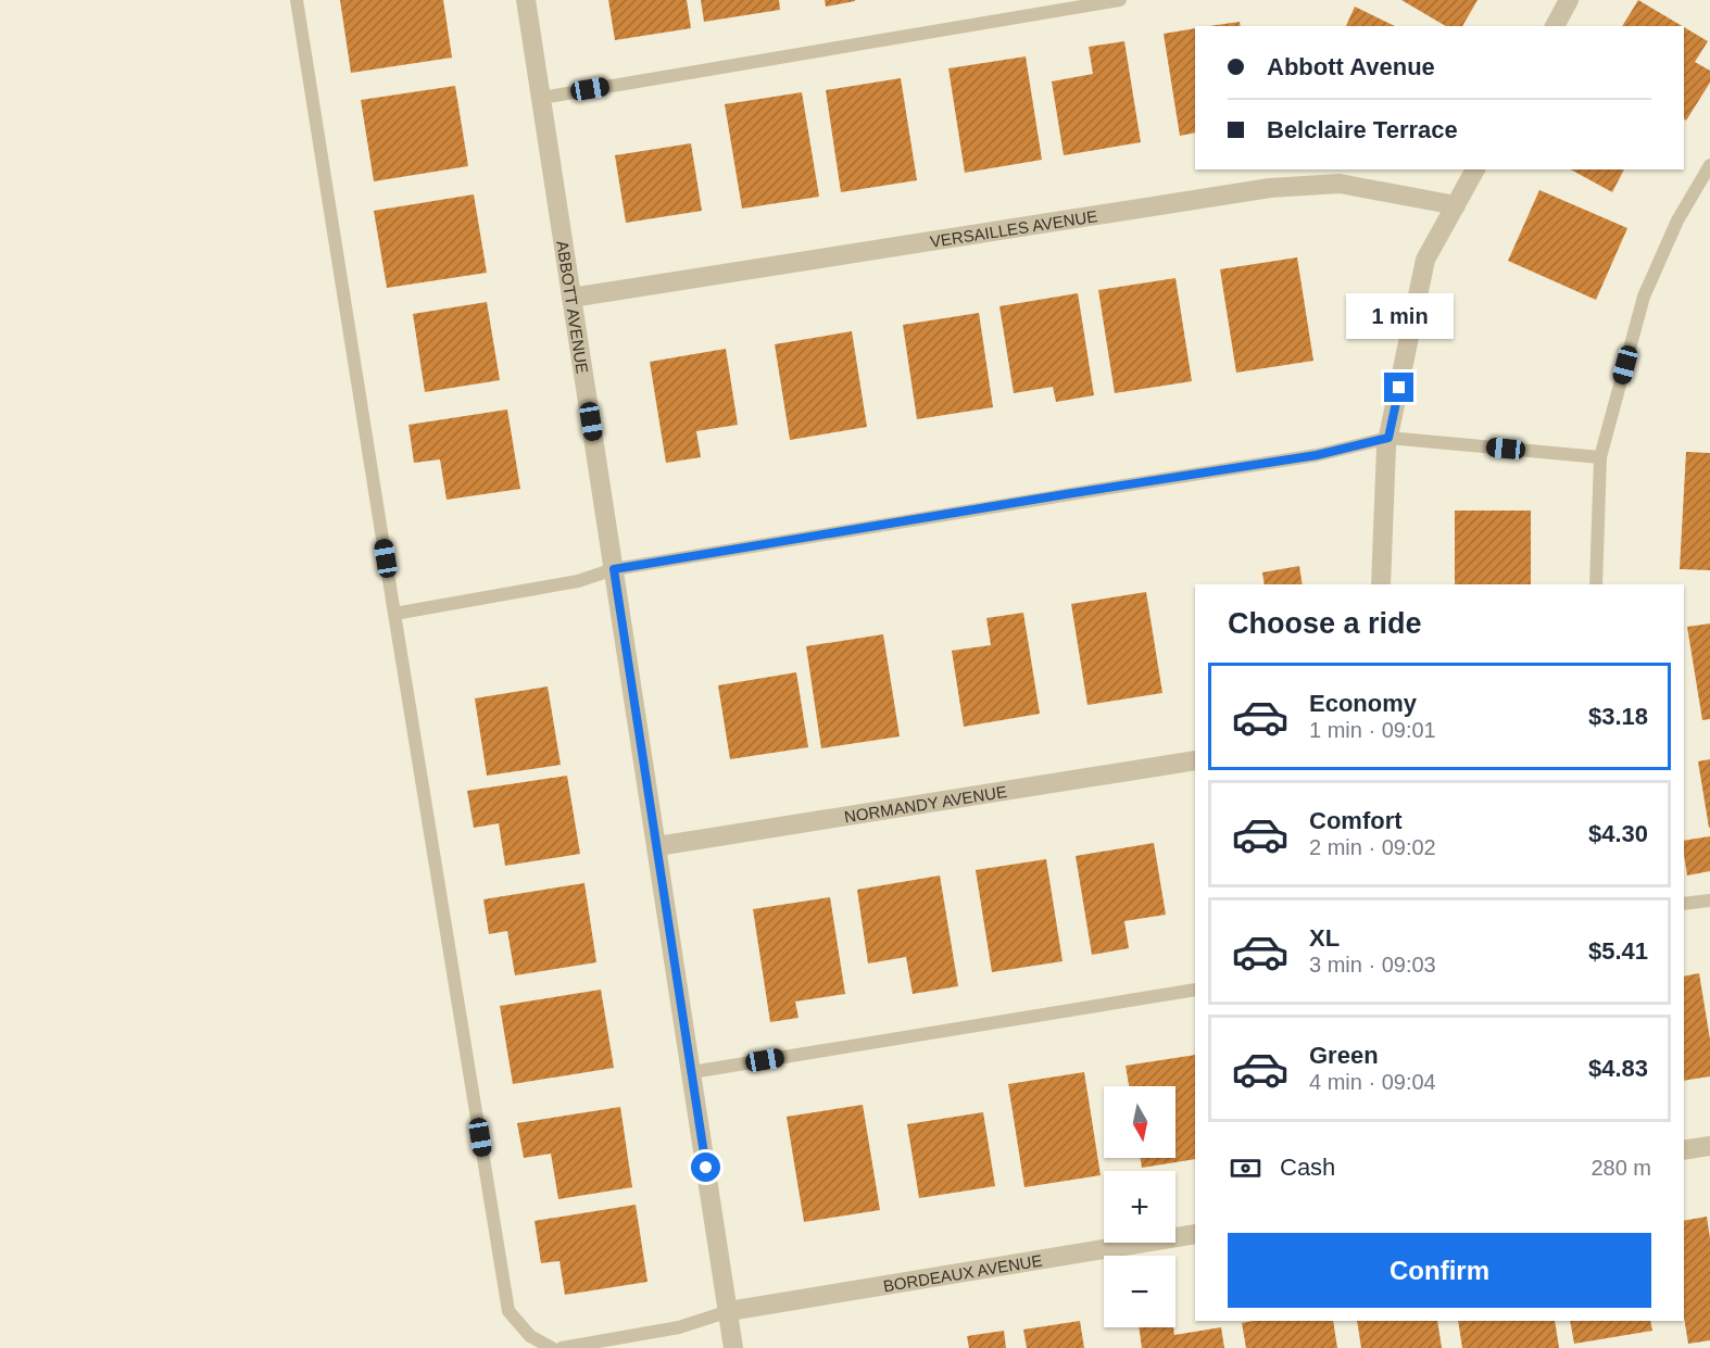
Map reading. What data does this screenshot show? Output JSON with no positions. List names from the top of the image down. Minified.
{"streets":{"street":["VERSAILLES AVENUE","ABBOTT AVENUE","NORMANDY AVENUE","BORDEAUX AVENUE"]},"crossings":[["VERSAILLES AVENUE","ABBOTT AVENUE"],["ABBOTT AVENUE","NORMANDY AVENUE"],["ABBOTT AVENUE","BORDEAUX AVENUE"]],"north":"bottom","page":{"banner":["Abbott Avenue","Belclaire Terrace"],"bubble":"1 min","heading":"Choose a ride","list":[{"name":"Economy","note":"1 min · 09:01","value":"$3.18"},{"name":"Comfort","note":"2 min · 09:02","value":"$4.30"},{"name":"XL","note":"3 min · 09:03","value":"$5.41"},{"name":"Green","note":"4 min · 09:04","value":"$4.83"}],"map_buttons":["+","−"],"pay":["Cash","280 m"],"buttons":"Confirm"}}
